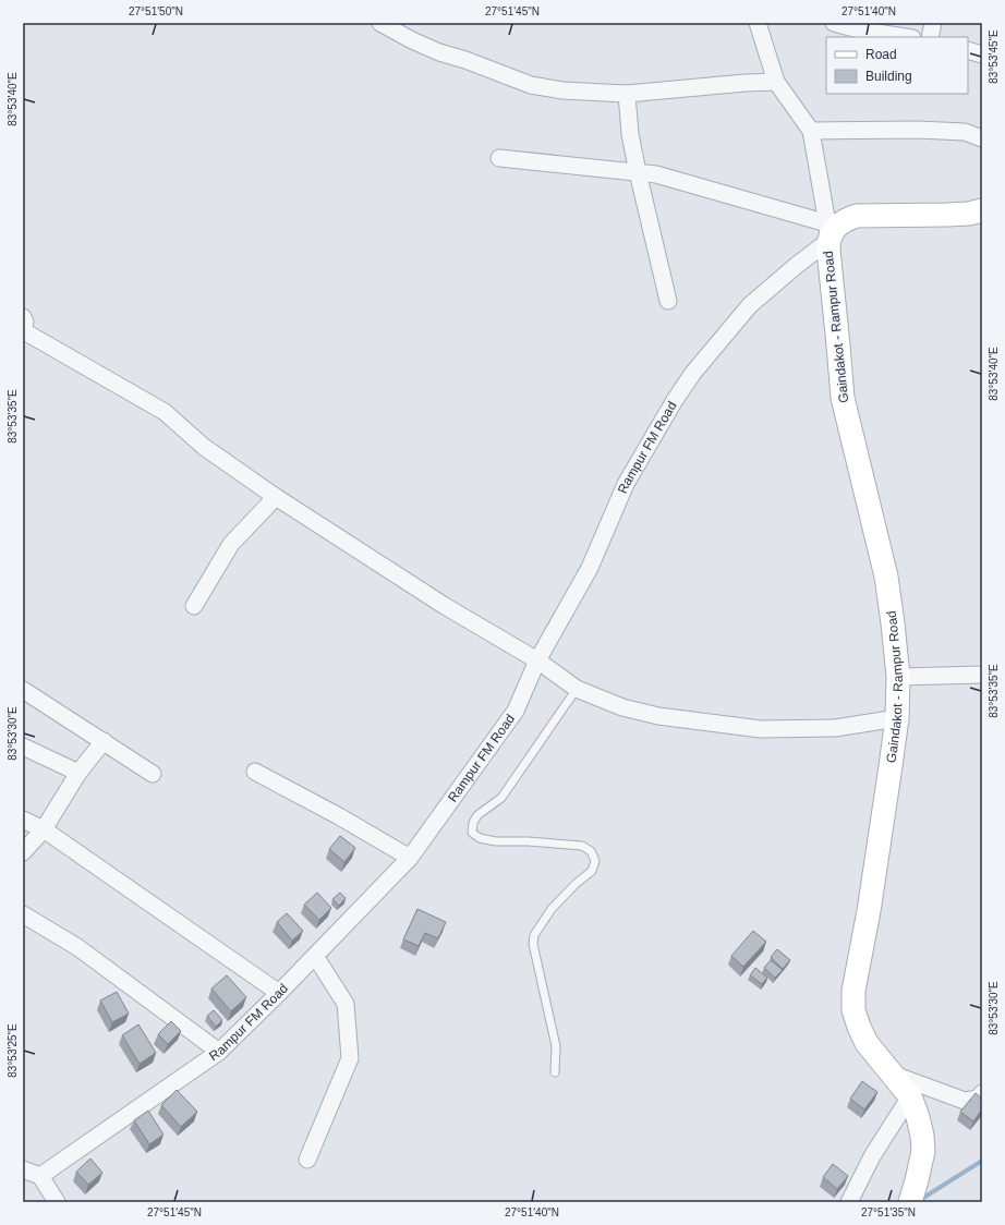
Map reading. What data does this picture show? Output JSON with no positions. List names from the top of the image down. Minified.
{"streets":{"main road":["Gaindakot - Rampur Road"],"street":["Rampur FM Road"]},"crossings":[["Gaindakot - Rampur Road","Rampur FM Road"]],"legend":["Road","Building"],"coordinates":["27°51'50\"N","27°51'45\"N","27°51'40\"N","83°53'45\"E","83°53'40\"E","83°53'35\"E","83°53'30\"E","83°53'25\"E","27°51'35\"N"]}
